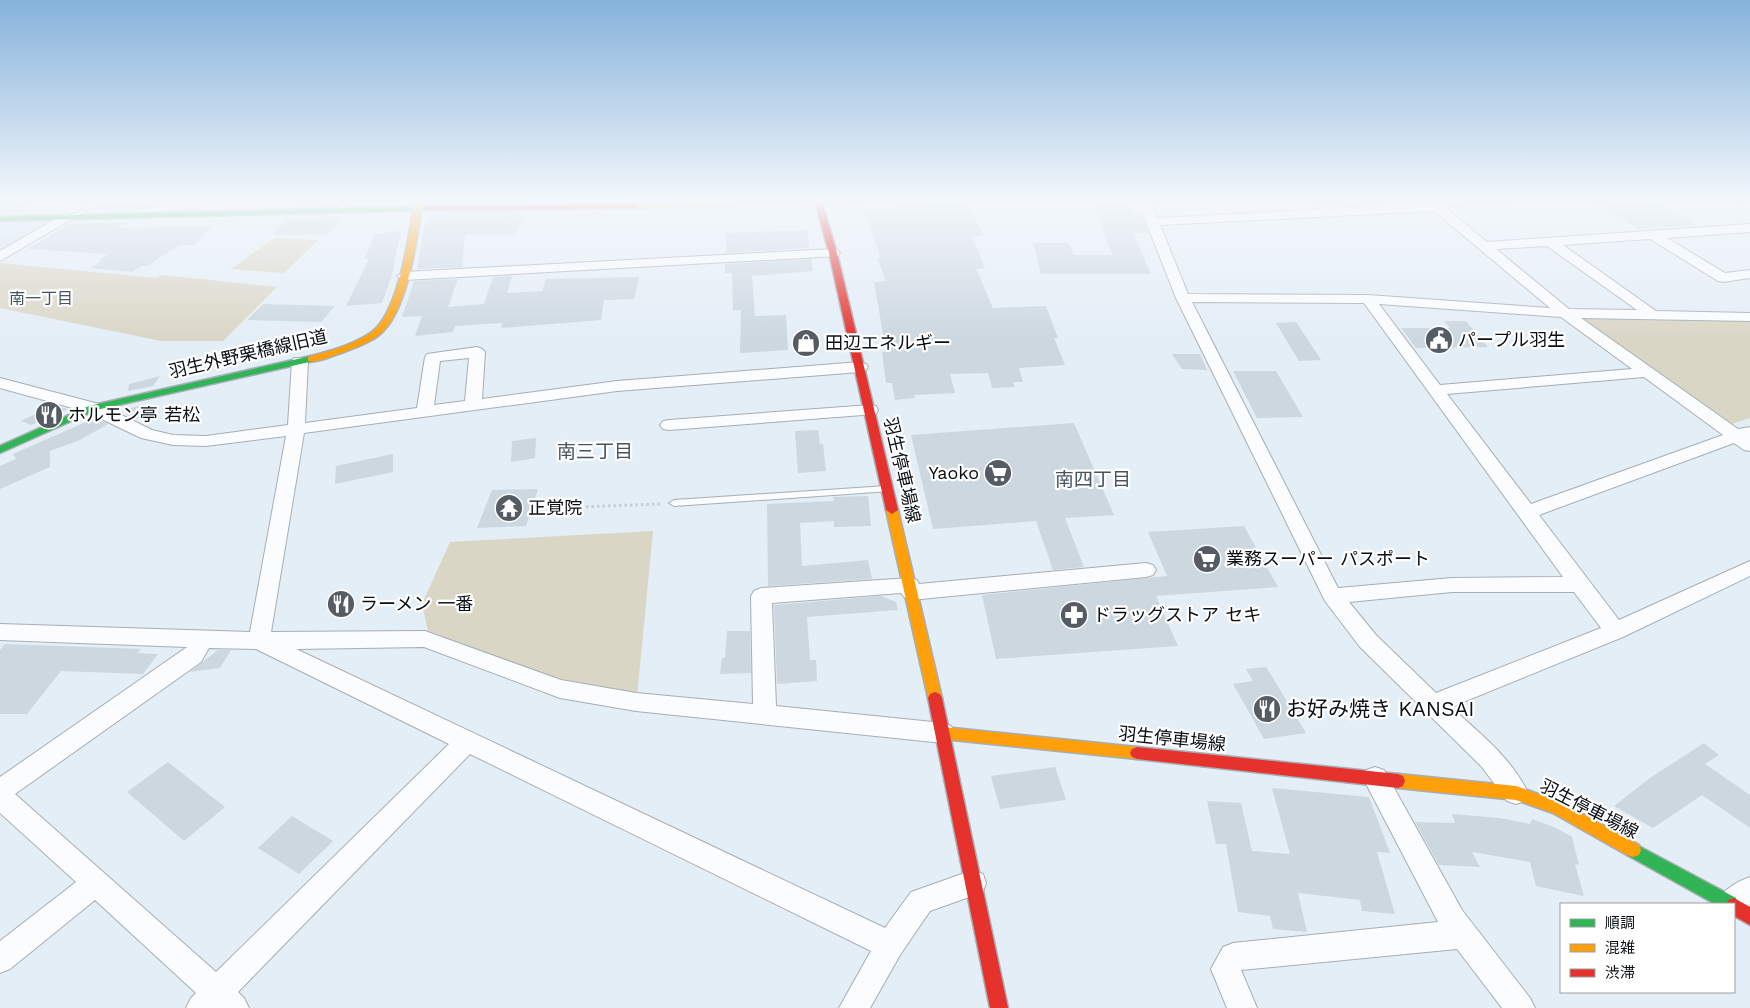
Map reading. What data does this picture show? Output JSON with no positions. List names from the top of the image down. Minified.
{"streets":{"main road":["羽生外野栗橋線旧道","羽生停車場線"]},"districts":["南一丁目","南三丁目","南四丁目"],"places":{"public building":["パープル羽生"],"shop":["田辺エネルギー"],"restaurant":["ホルモン亭 若松","ラーメン 一番","お好み焼き KANSAI"],"supermarket":["Yaoko","業務スーパー パスポート"],"temple":["正覚院"],"pharmacy":["ドラッグストア セキ"]},"legend":["順調","混雑","渋滞"]}
